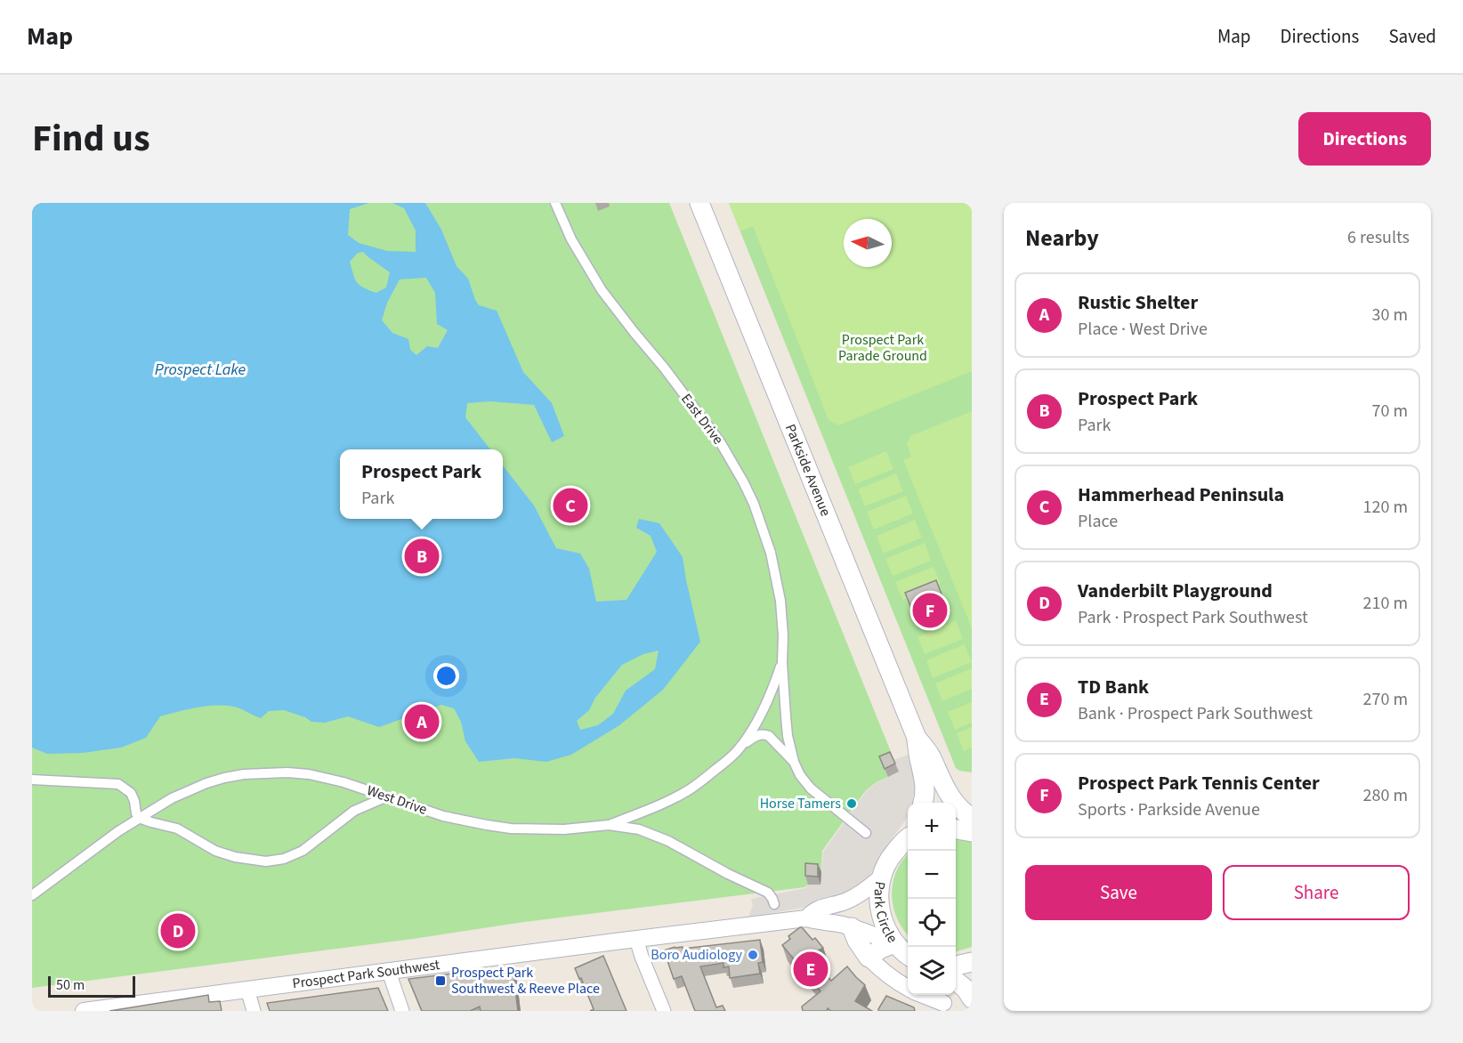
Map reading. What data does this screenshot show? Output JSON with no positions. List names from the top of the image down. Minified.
{"streets":{"main road":["Parkside Avenue","Park Circle"],"street":["East Drive","West Drive","Prospect Park Southwest"]},"crossings":[["East Drive","West Drive"],["Park Circle","Prospect Park Southwest"]],"water":["Prospect Lake"],"parks":["Prospect Park Parade Ground"],"places":{"other":["Horse Tamers","Boro Audiology"],"transit":["Prospect Park Southwest & Reeve Place"]},"scale_bar":"50 m","north":"left","page":{"header":"Map","nav":["Map","Directions","Saved"],"title":"Find us","buttons":["Directions",["Save","Share"]],"heading":["Nearby","6 results"],"list":[{"mark":"A","name":"Rustic Shelter","note":"Place · West Drive","value":"30 m"},{"mark":"B","name":"Prospect Park","note":"Park","value":"70 m"},{"mark":"C","name":"Hammerhead Peninsula","note":"Place","value":"120 m"},{"mark":"D","name":"Vanderbilt Playground","note":"Park · Prospect Park Southwest","value":"210 m"},{"mark":"E","name":"TD Bank","note":"Bank · Prospect Park Southwest","value":"270 m"},{"mark":"F","name":"Prospect Park Tennis Center","note":"Sports · Parkside Avenue","value":"280 m"}],"popup":["Prospect Park","Park"],"pins":["C","B","F","A","D","E"],"map_buttons":["+","−"],"scale":"50 m"}}
